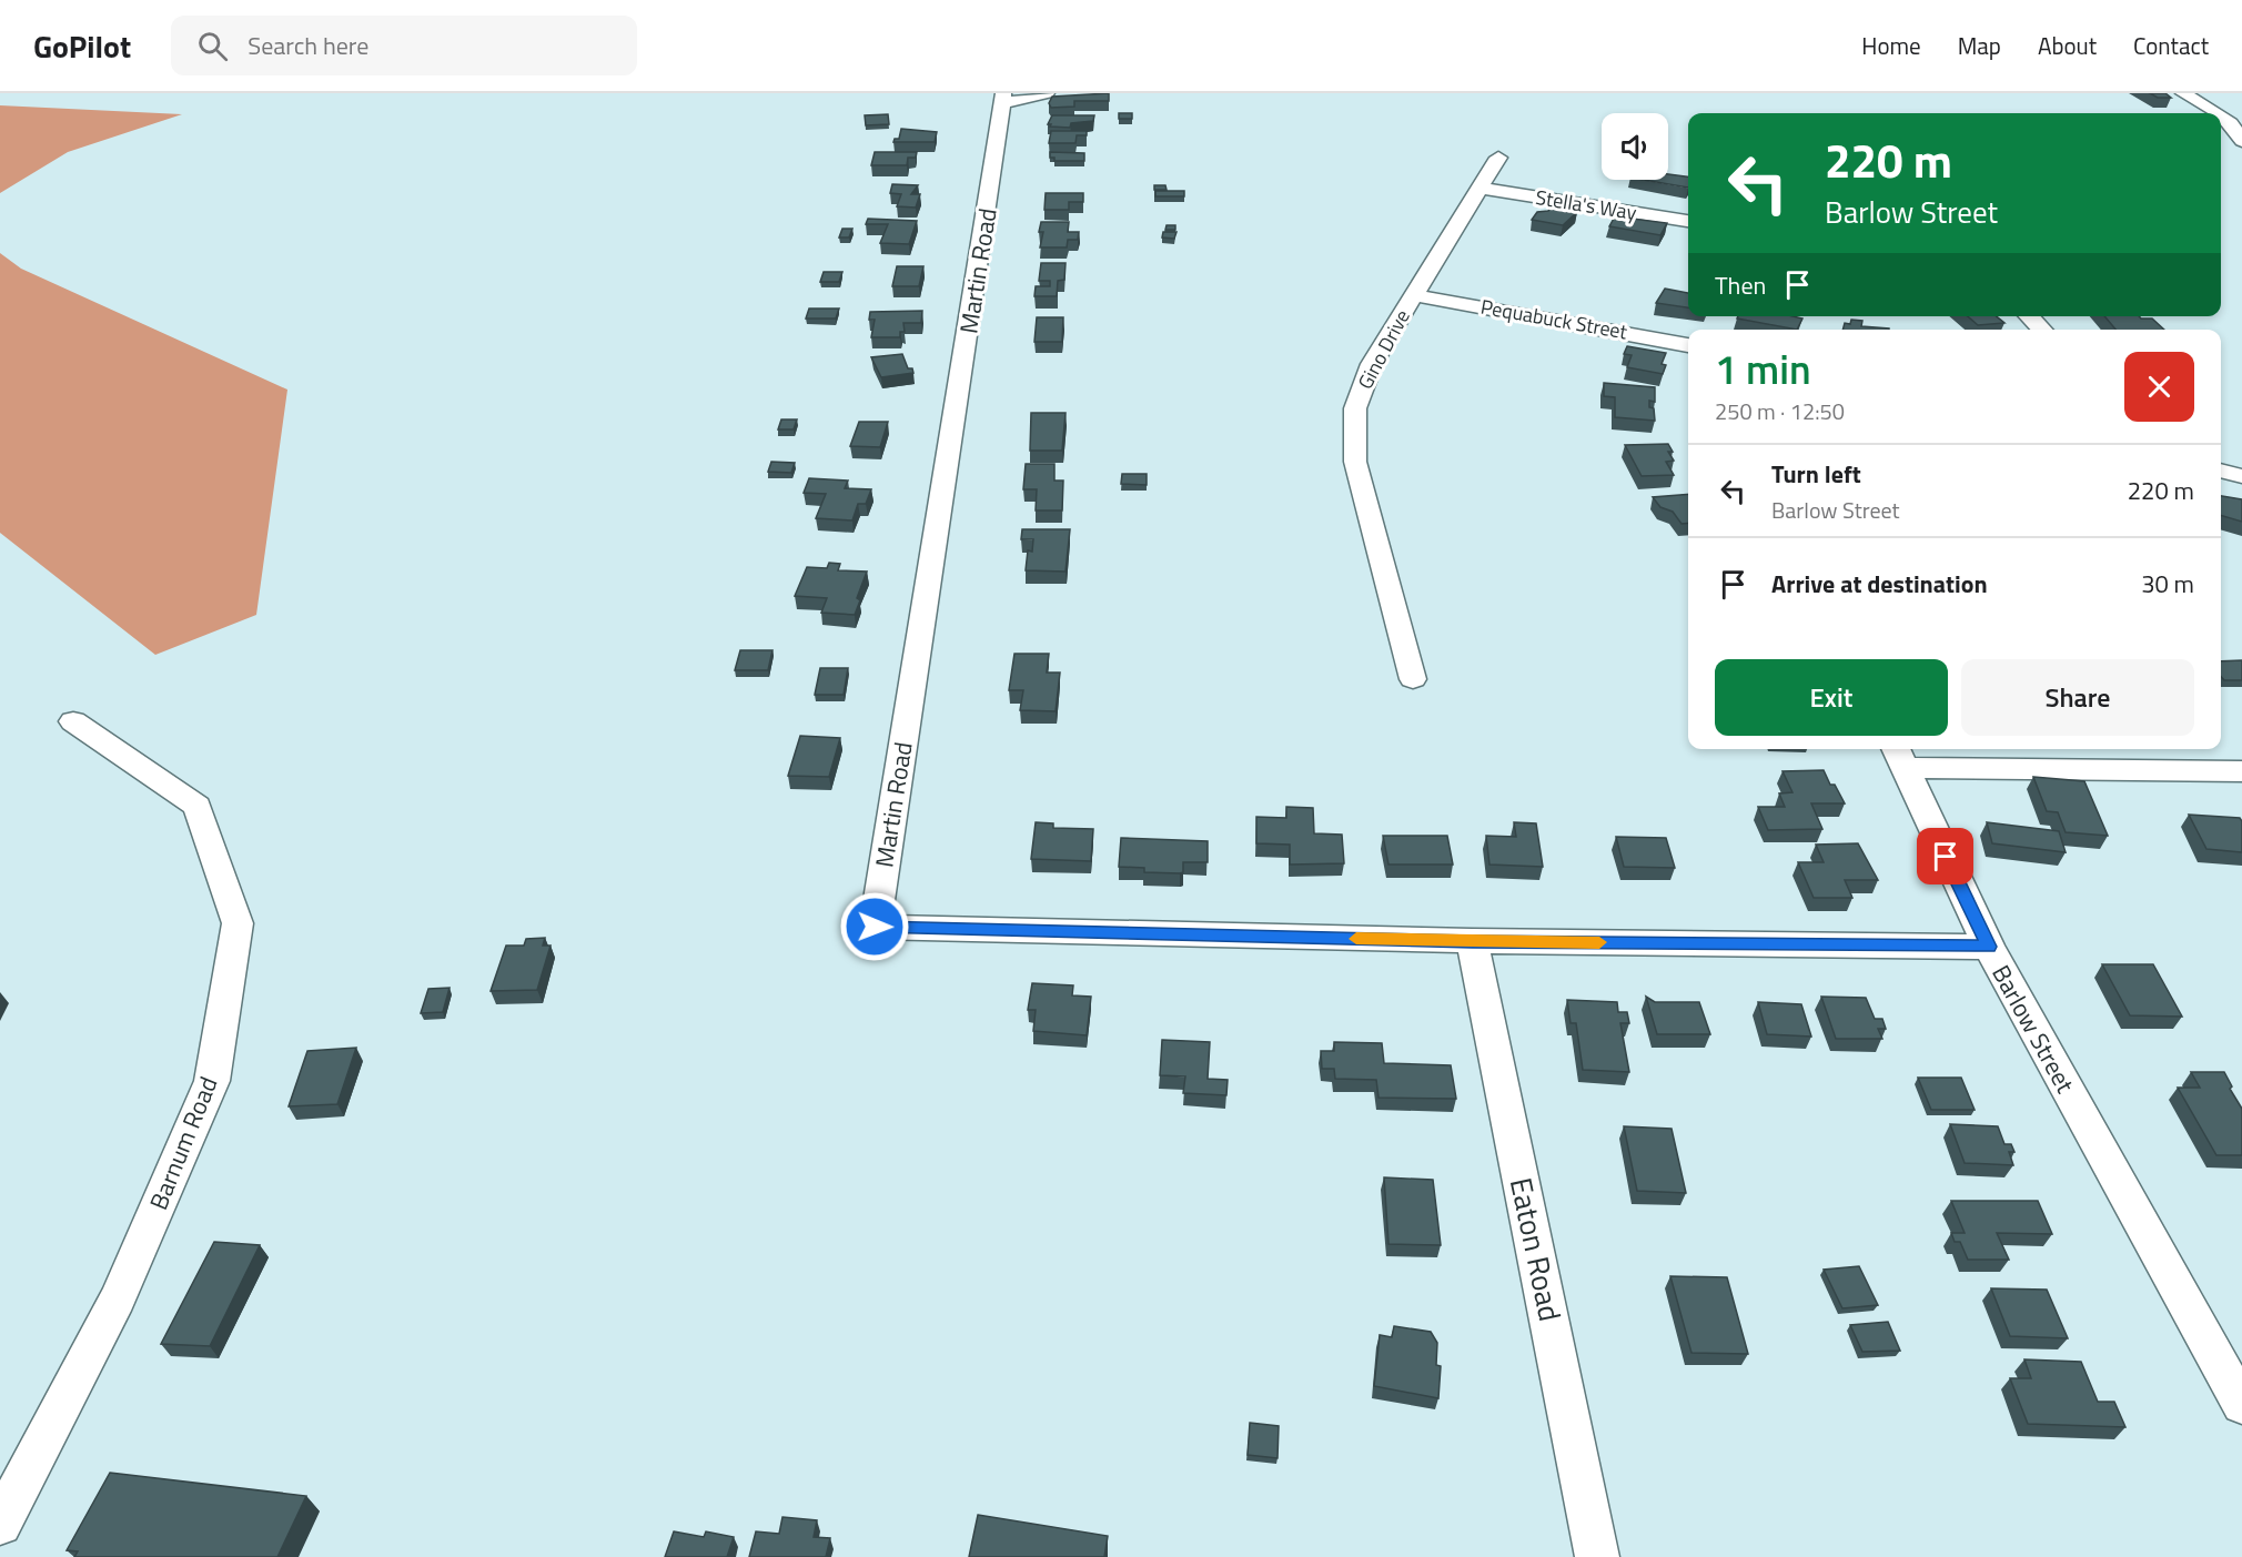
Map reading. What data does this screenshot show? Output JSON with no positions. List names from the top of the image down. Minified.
{"streets":{"street":["Stella's Way","Martin Road","Pequabuck Street","Gino Drive","Barlow Street","Barnum Road","Eaton Road"]},"crossings":[["Stella's Way","Gino Drive"],["Martin Road","Barlow Street"],["Martin Road","Eaton Road"],["Pequabuck Street","Gino Drive"]],"page":{"header":"GoPilot","search":"Search here","nav":["Home","Map","About","Contact"],"turn":["220 m","Barlow Street"],"then":"Then","heading":["1 min","250 m · 12:50"],"list":[{"name":"Turn left","note":"Barlow Street","value":"220 m"},{"name":"Arrive at destination","value":"30 m"}],"buttons":["Exit","Share"]}}
